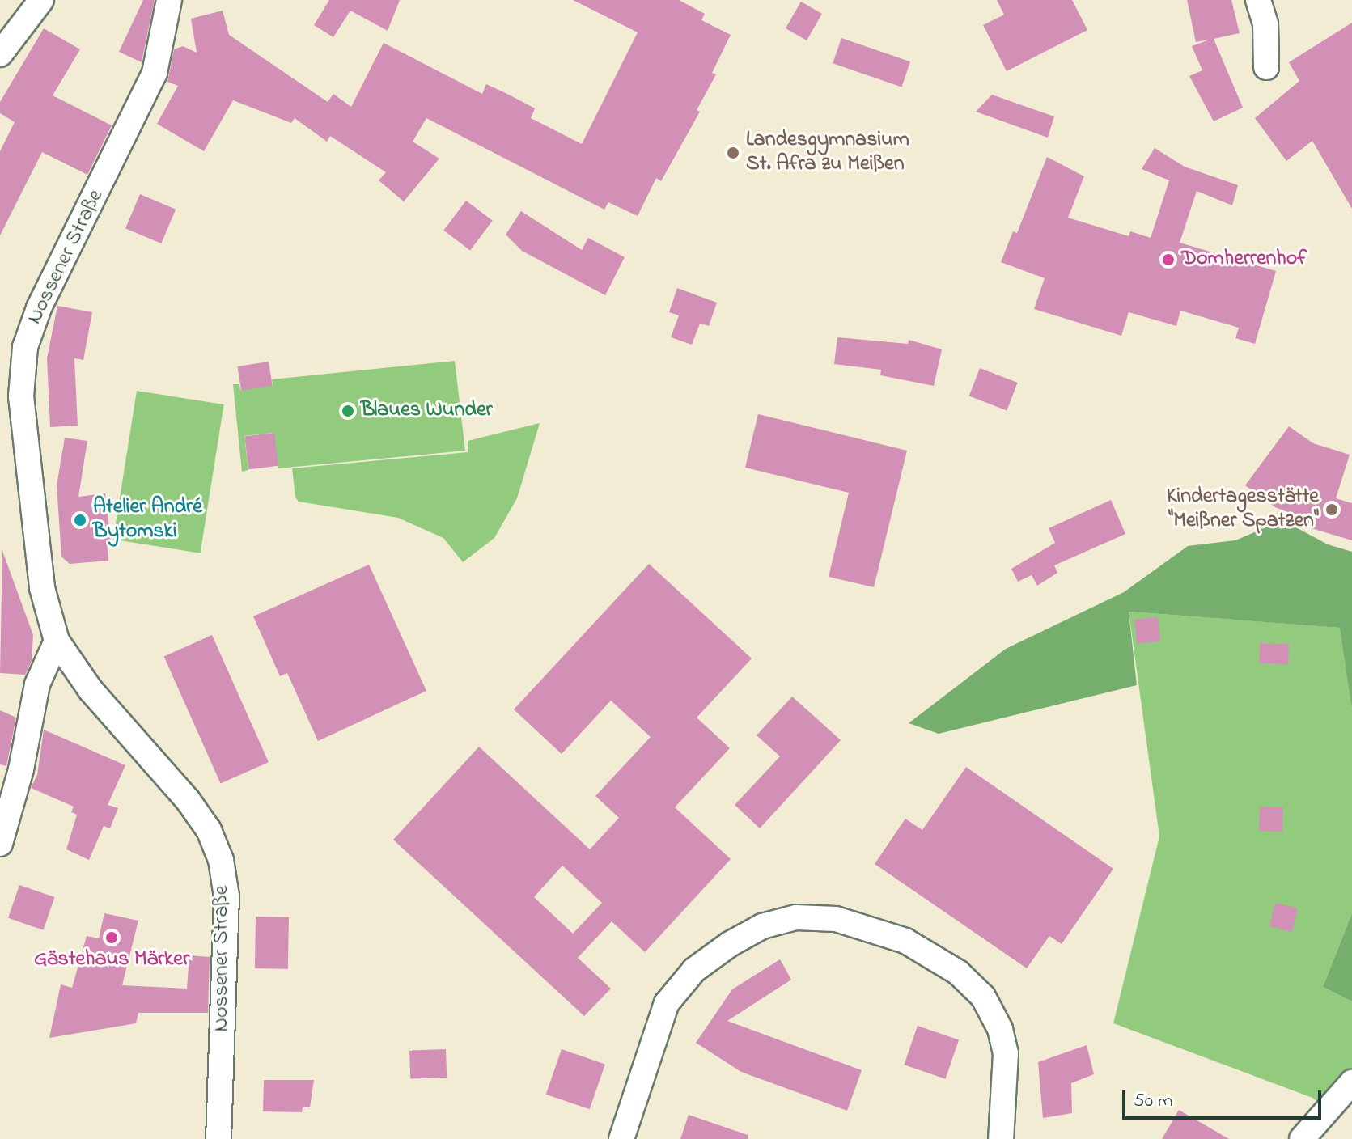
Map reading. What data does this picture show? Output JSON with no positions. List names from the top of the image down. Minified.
{"streets":{"street":["Nossener Straße"]},"places":["Landesgymnasium St. Afra zu Meißen","Domherrenhof","Blaues Wunder","Kindertagesstätte \"Meißner Spatzen\"","Atelier André Bytomski","Gästehaus Märker"],"scale_bar":"50 m"}
